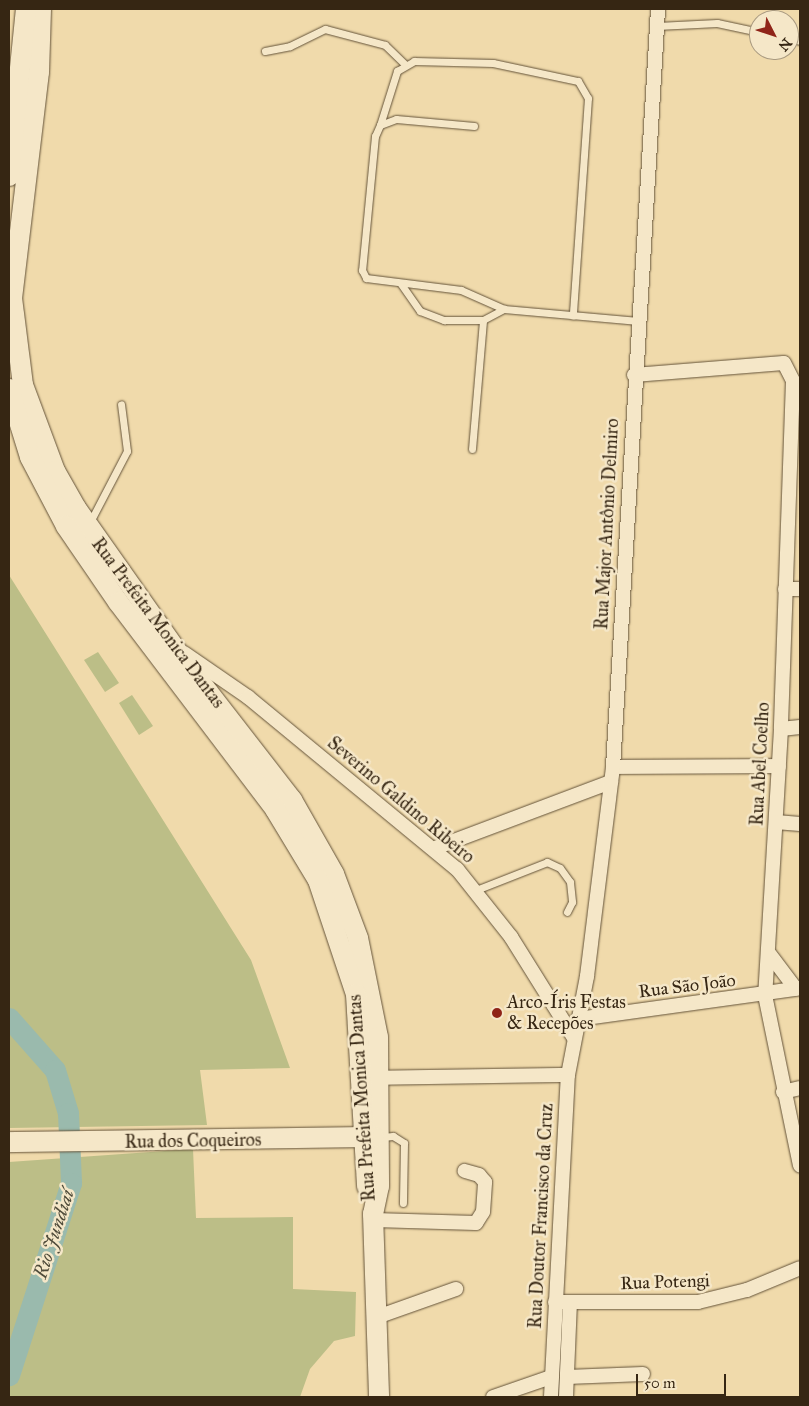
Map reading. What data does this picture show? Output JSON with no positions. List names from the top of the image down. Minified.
{"streets":{"main road":["Rua Prefeita Monica Dantas","Rua dos Coqueiros"],"street":["Rua Major Antônio Delmiro","Rua Abel Coelho","Severino Galdino Ribeiro","Rua São João","Rua Doutor Francisco da Cruz","Rua Potengi"]},"crossings":[["Rua Major Antônio Delmiro","Rua Abel Coelho"],["Rua Major Antônio Delmiro","Severino Galdino Ribeiro"],["Rua Major Antônio Delmiro","Rua São João"],["Rua Major Antônio Delmiro","Rua Doutor Francisco da Cruz"],["Rua Prefeita Monica Dantas","Severino Galdino Ribeiro"],["Rua Prefeita Monica Dantas","Rua dos Coqueiros"],["Rua Abel Coelho","Rua São João"],["Severino Galdino Ribeiro","Rua Doutor Francisco da Cruz"],["Rua Doutor Francisco da Cruz","Rua Potengi"]],"water":["Rio Jundiaí"],"places":["Arco-Íris Festas & Recepões"],"scale_bar":"50 m","north":"bottom right"}
